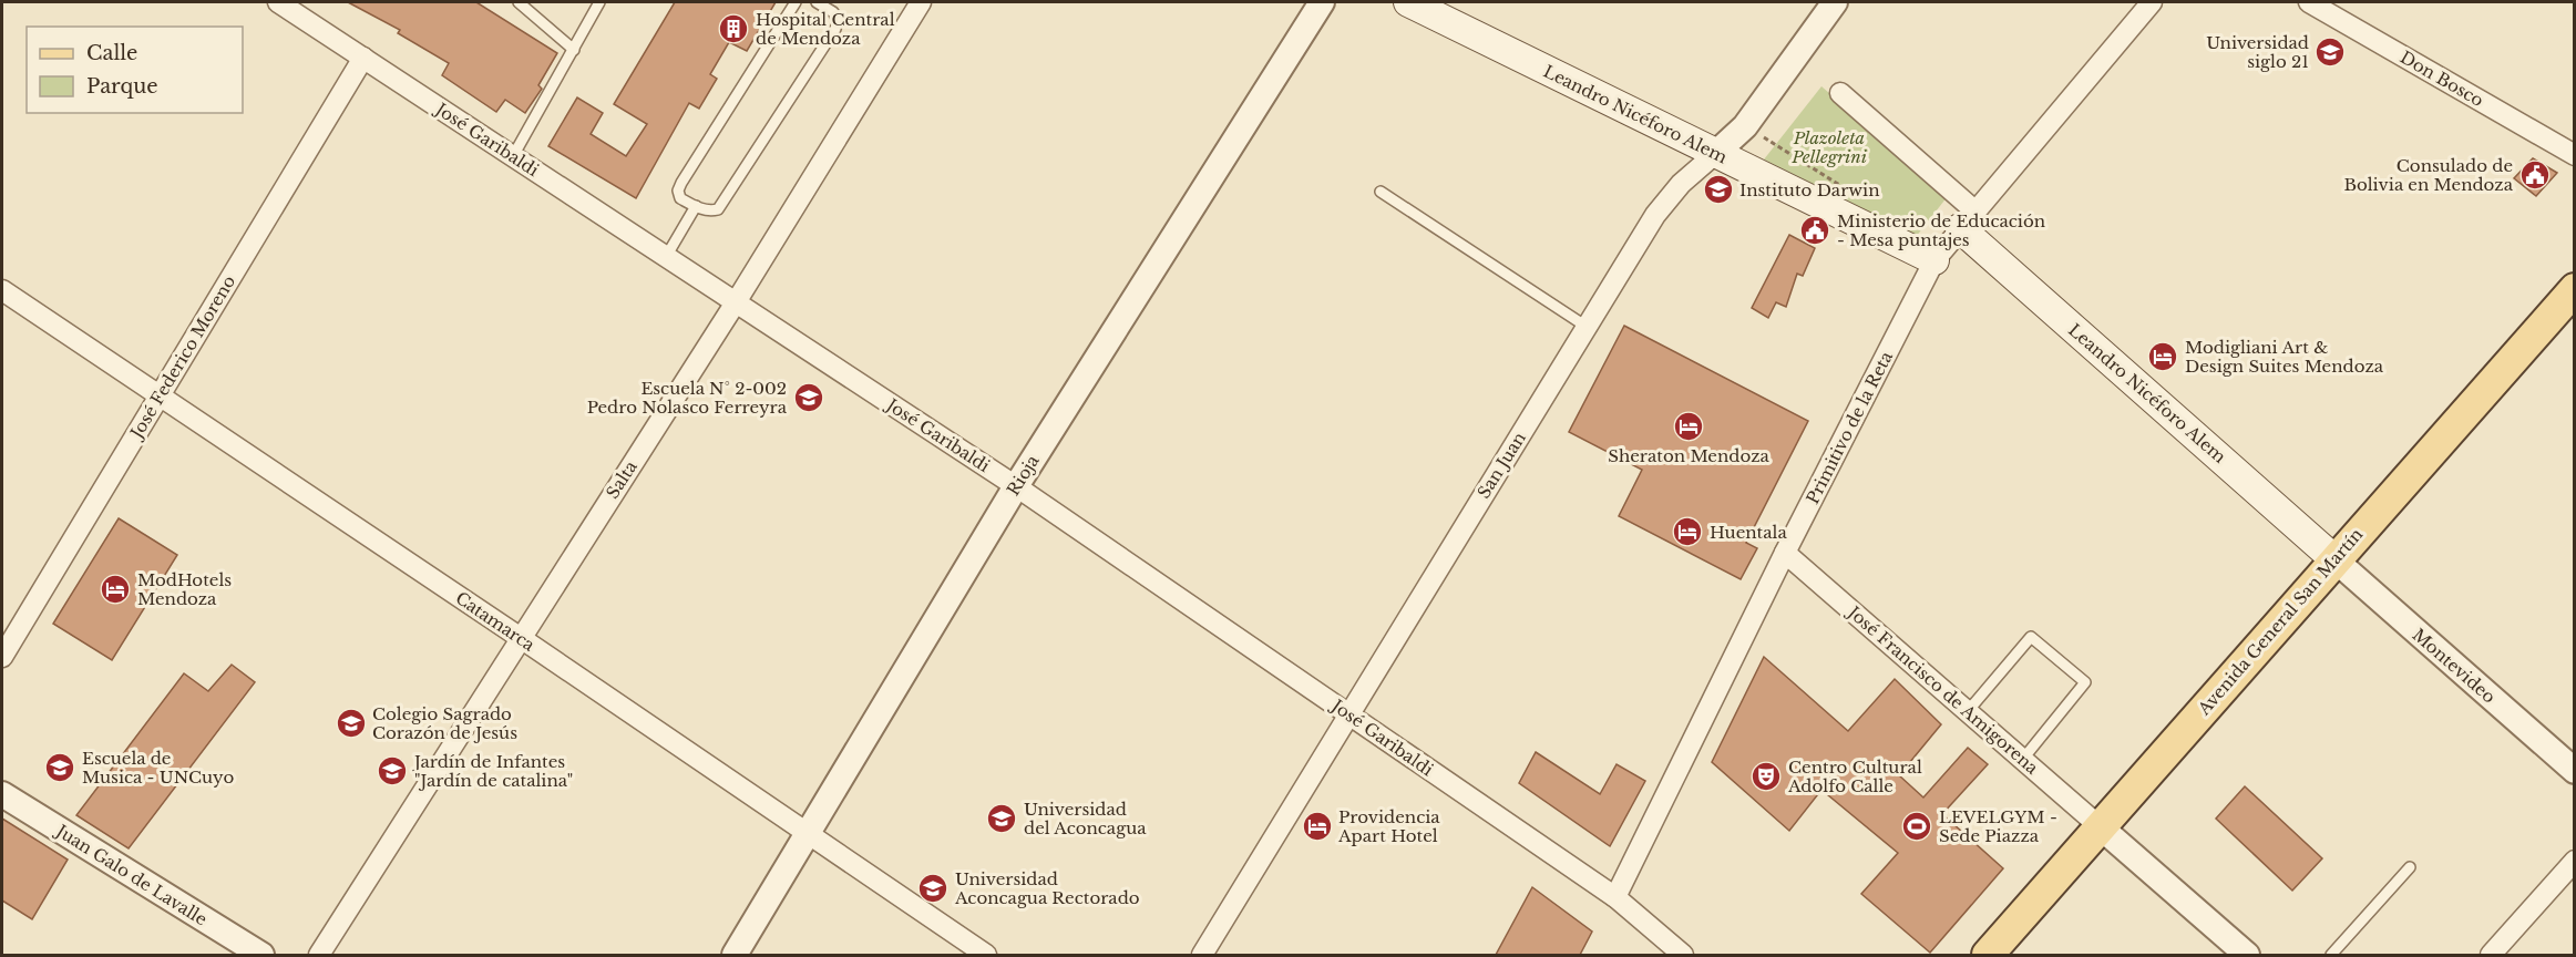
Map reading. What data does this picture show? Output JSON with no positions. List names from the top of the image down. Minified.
{"streets":{"main road":["Leandro Nicéforo Alem","Avenida General San Martín"],"street":["Don Bosco","José Garibaldi","José Federico Moreno","Primitivo de la Reta","San Juan","Rioja","Salta","Catamarca","Montevideo","José Francisco de Amigorena","Juan Galo de Lavalle"]},"crossings":[["Leandro Nicéforo Alem","Primitivo de la Reta"],["Leandro Nicéforo Alem","San Juan"],["Leandro Nicéforo Alem","Avenida General San Martín"],["Leandro Nicéforo Alem","Montevideo"],["José Garibaldi","José Federico Moreno"],["José Garibaldi","Primitivo de la Reta"],["José Garibaldi","San Juan"],["José Garibaldi","Rioja"],["José Garibaldi","Salta"],["José Federico Moreno","Catamarca"],["Primitivo de la Reta","José Francisco de Amigorena"],["Rioja","Catamarca"],["Salta","Catamarca"],["Avenida General San Martín","Montevideo"],["Avenida General San Martín","José Francisco de Amigorena"]],"parks":["Plazoleta Pellegrini"],"places":{"building":["Hospital Central de Mendoza"],"school or university":["Universidad siglo 21","Instituto Darwin","Escuela N° 2-002 Pedro Nolasco Ferreyra","Colegio Sagrado Corazón de Jesús","Escuela de Musica - UNCuyo","Jardín de Infantes \"Jardín de catalina\"","Universidad del Aconcagua","Universidad Aconcagua Rectorado"],"public building":["Consulado de Bolivia en Mendoza","Ministerio de Educación - Mesa puntajes"],"hotel":["Modigliani Art & Design Suites Mendoza","Sheraton Mendoza","Huentala","ModHotels Mendoza","Providencia Apart Hotel"],"theatre":["Centro Cultural Adolfo Calle"],"sports":["LEVELGYM - Sede Piazza"]},"legend":["Calle","Parque"]}
